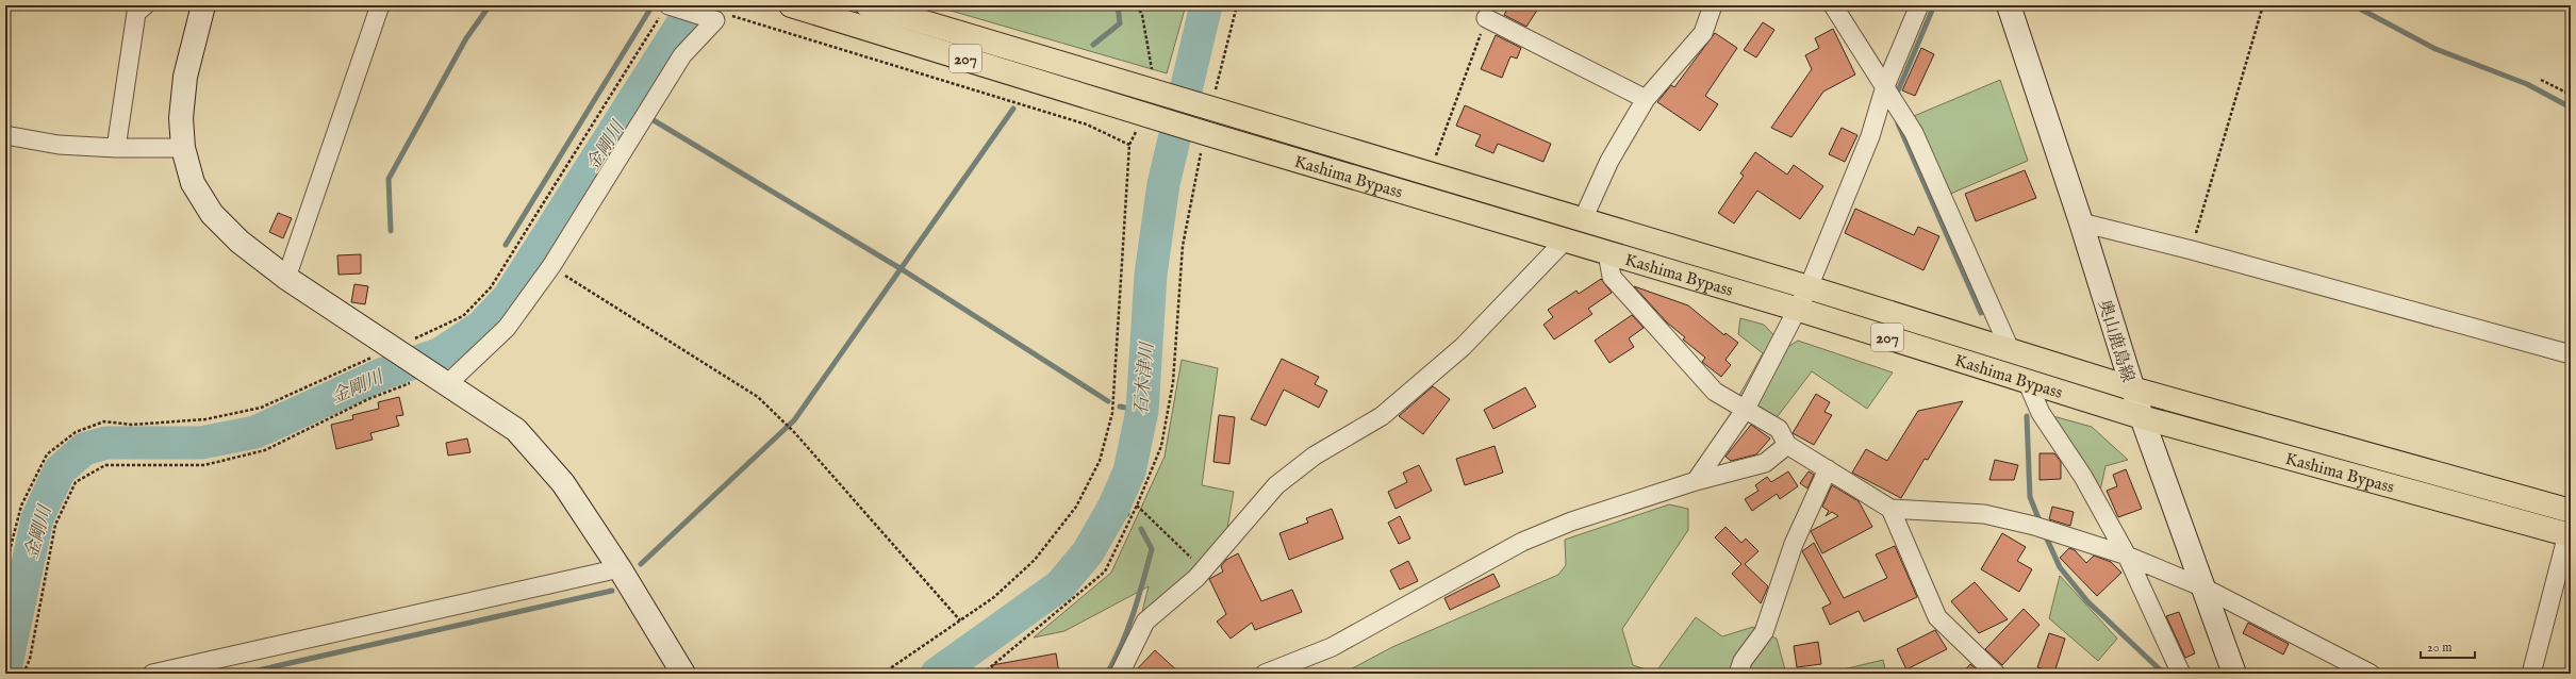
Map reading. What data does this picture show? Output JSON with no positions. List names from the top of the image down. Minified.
{"streets":{"highway":["207","Kashima Bypass"],"street":["奥山鹿島線"]},"crossings":[["Kashima Bypass","奥山鹿島線"]],"water":["金剛川","石木津川"],"scale_bar":"20 m"}
